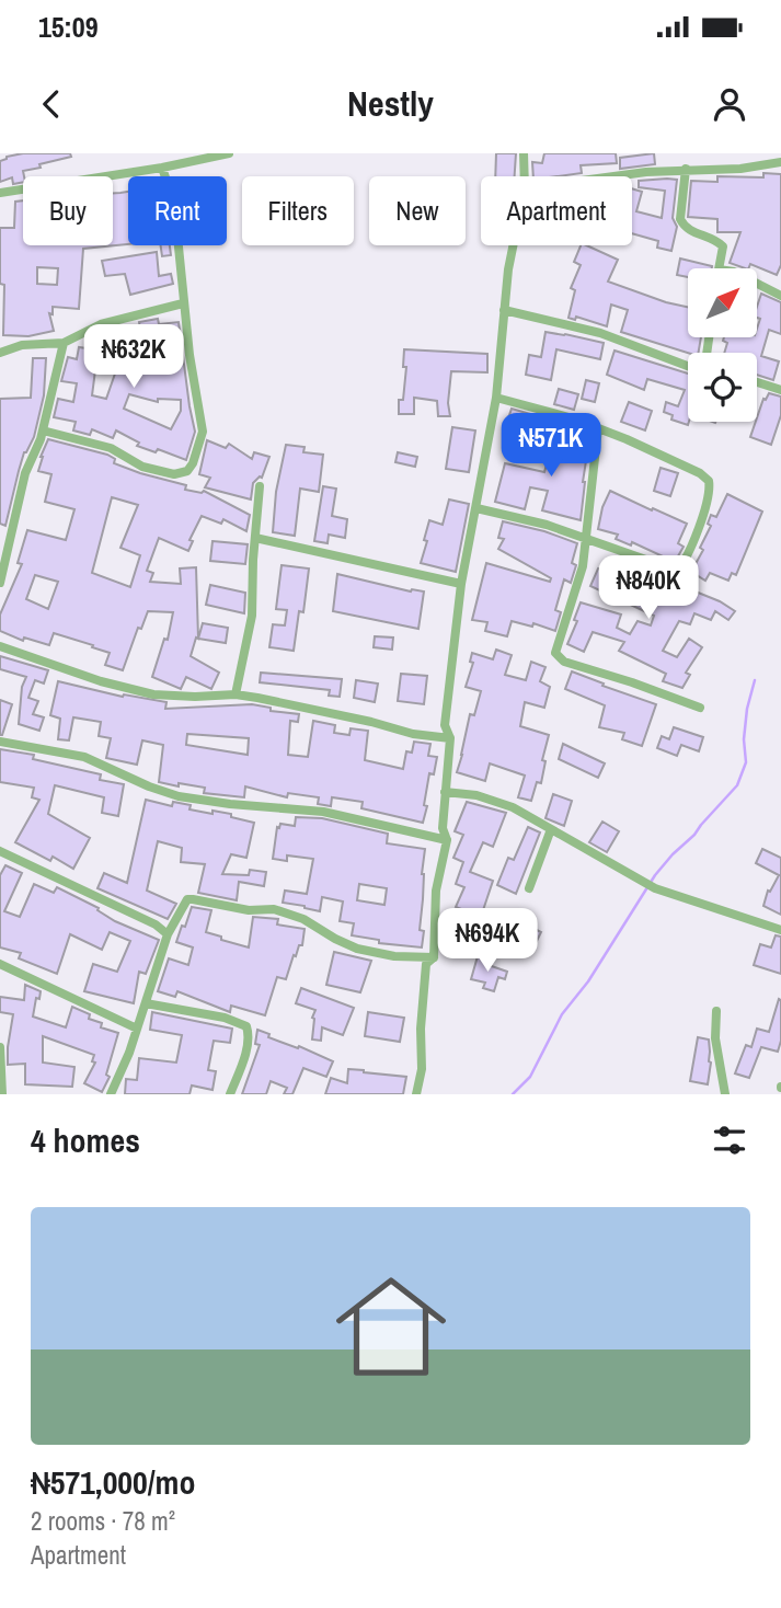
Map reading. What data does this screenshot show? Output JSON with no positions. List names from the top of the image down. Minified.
{"north":"top right","page":{"status":"15:09","header":"Nestly","chip":["Buy","Rent","Filters","New","Apartment"],"price":["₦632K","₦571K","₦840K","₦694K"],"heading":"4 homes","list":[{"name":"₦571,000/mo","note":"2 rooms · 78 m² · Apartment"}]}}
